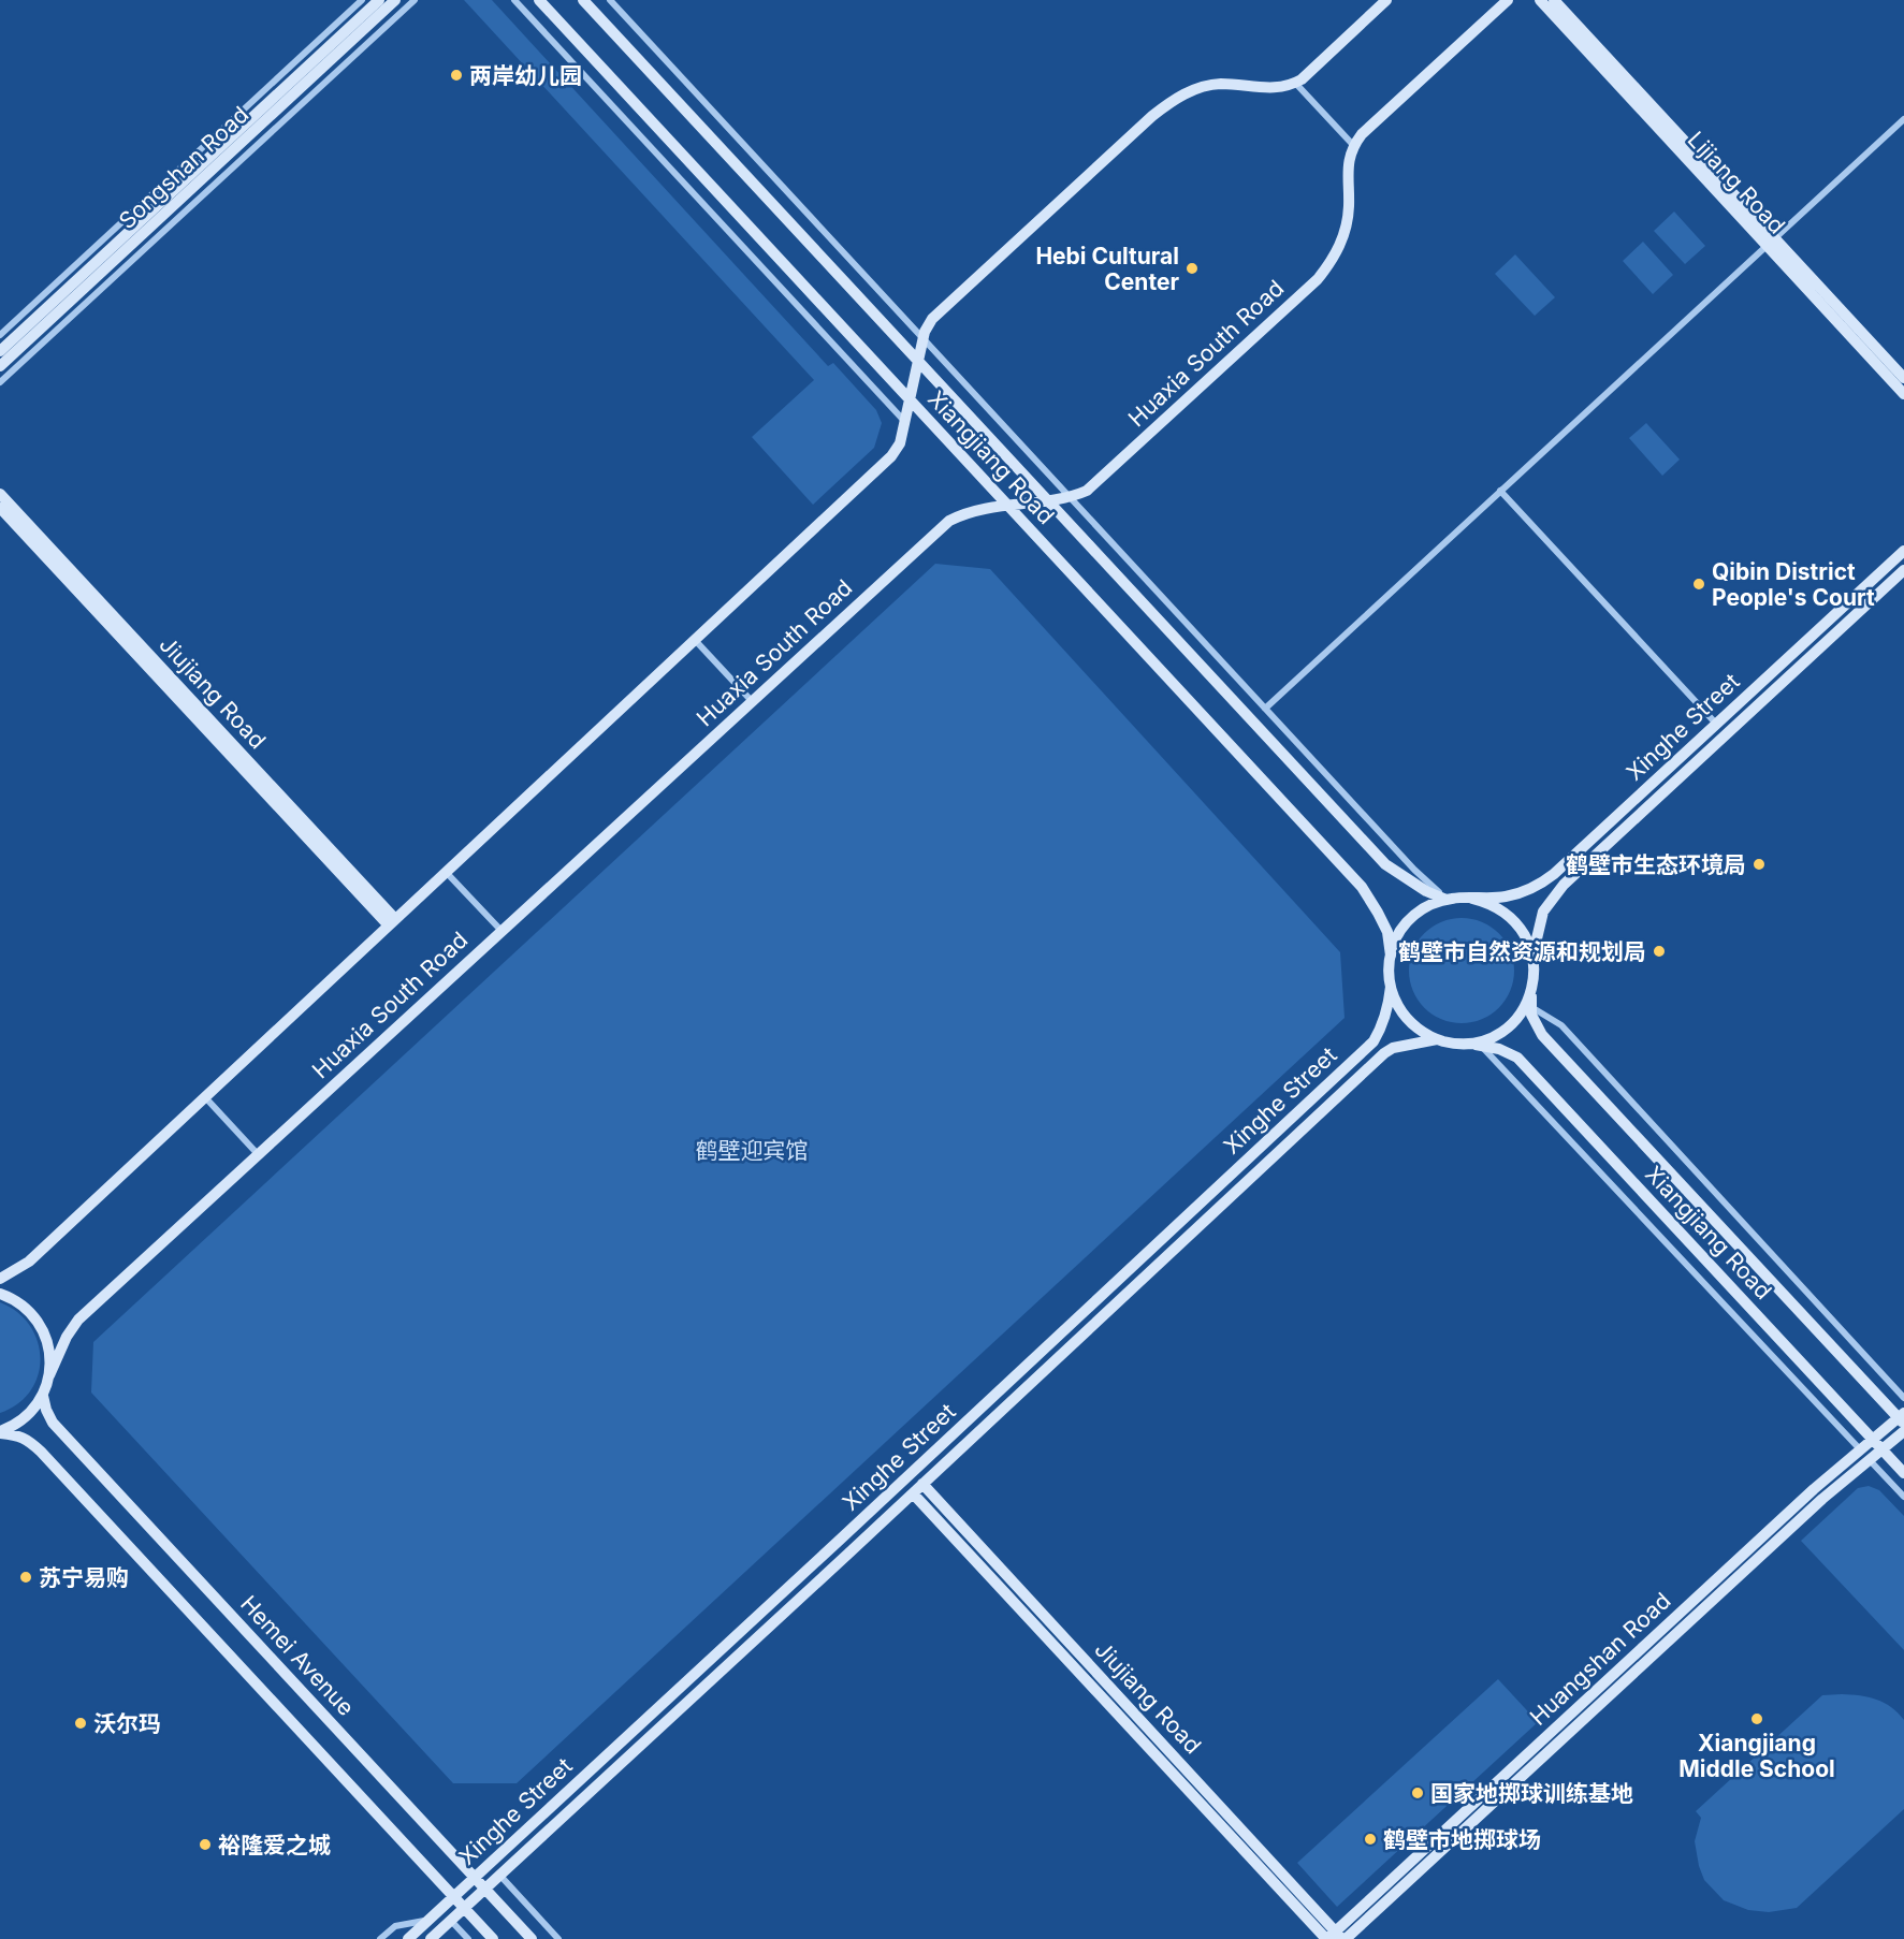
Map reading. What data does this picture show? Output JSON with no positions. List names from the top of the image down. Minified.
{"streets":{"main road":["Songshan Road","Lijiang Road","Huaxia South Road","Xiangjiang Road","Jiujiang Road","Xinghe Street","Hemei Avenue","Huangshan Road"]},"crossings":[["Huaxia South Road","Xiangjiang Road"],["Xiangjiang Road","Xinghe Street"],["Xiangjiang Road","Huangshan Road"],["Jiujiang Road","Xinghe Street"],["Jiujiang Road","Huangshan Road"],["Xinghe Street","Hemei Avenue"]],"parks":["鹤壁迎宾馆"],"places":["两岸幼儿园","Hebi Cultural Center","Qibin District People's Court","鹤壁市生态环境局","鹤壁市自然资源和规划局","苏宁易购","Xiangjiang Middle School","沃尔玛","国家地掷球训练基地","鹤壁市地掷球场","裕隆爱之城"]}
